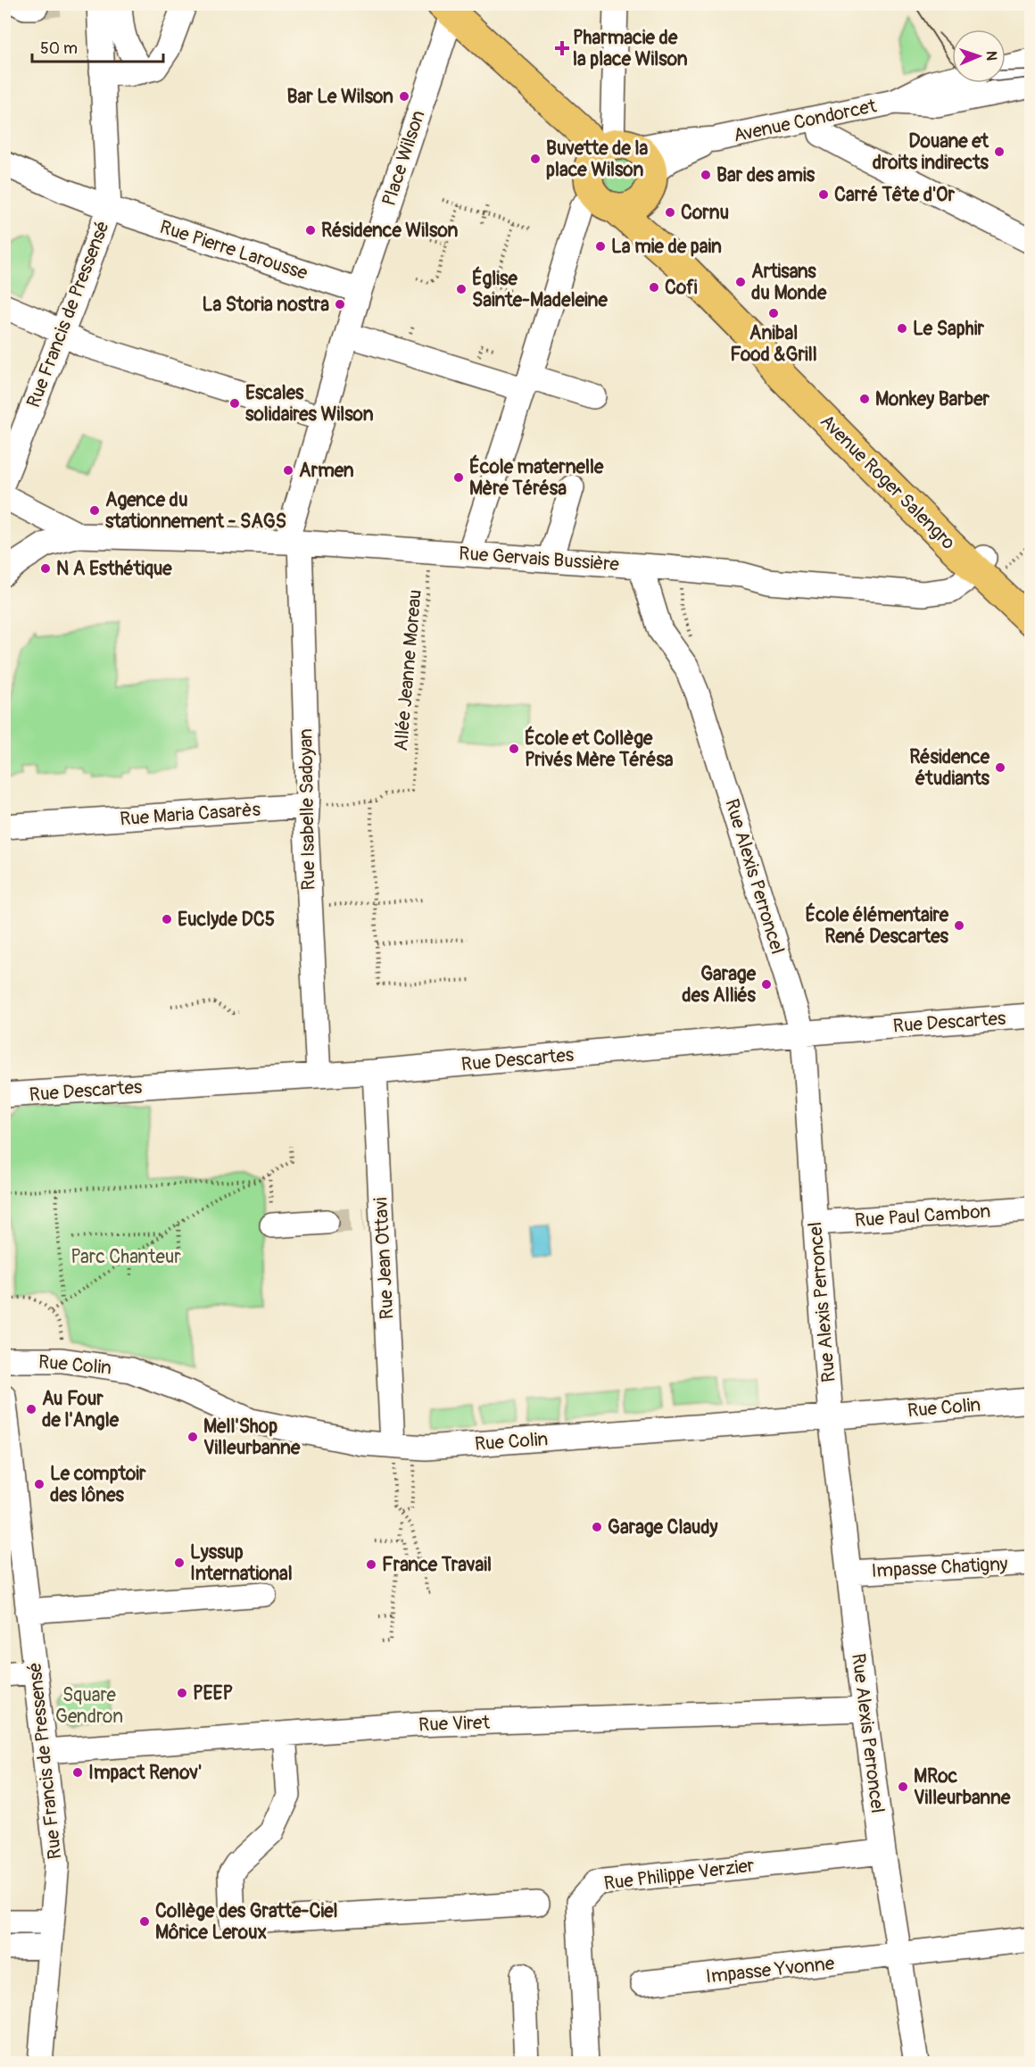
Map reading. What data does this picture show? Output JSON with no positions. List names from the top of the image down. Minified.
{"streets":{"main road":["Place Wilson","Avenue Roger Salengro"],"street":["Avenue Condorcet","Rue Pierre Larousse","Rue Francis de Pressensé","Rue Gervais Bussière","Rue Isabelle Sadoyan","Rue Maria Casarès","Rue Alexis Perroncel","Rue Descartes","Rue Paul Cambon","Rue Jean Ottavi","Rue Colin","Impasse Chatigny","Rue Viret","Rue Philippe Verzier","Impasse Yvonne"],"path":["Allée Jeanne Moreau"]},"crossings":[["Avenue Condorcet","Place Wilson"],["Avenue Condorcet","Avenue Roger Salengro"],["Place Wilson","Rue Pierre Larousse"],["Place Wilson","Avenue Roger Salengro"],["Place Wilson","Rue Isabelle Sadoyan"],["Rue Pierre Larousse","Rue Francis de Pressensé"],["Rue Francis de Pressensé","Rue Viret"],["Avenue Roger Salengro","Rue Gervais Bussière"],["Rue Gervais Bussière","Allée Jeanne Moreau"],["Rue Gervais Bussière","Rue Isabelle Sadoyan"],["Rue Gervais Bussière","Rue Alexis Perroncel"],["Rue Isabelle Sadoyan","Rue Maria Casarès"],["Rue Isabelle Sadoyan","Rue Descartes"],["Rue Alexis Perroncel","Rue Descartes"],["Rue Alexis Perroncel","Rue Paul Cambon"],["Rue Alexis Perroncel","Rue Colin"],["Rue Alexis Perroncel","Impasse Chatigny"],["Rue Alexis Perroncel","Rue Viret"],["Rue Alexis Perroncel","Rue Philippe Verzier"],["Rue Alexis Perroncel","Impasse Yvonne"],["Rue Descartes","Rue Jean Ottavi"],["Rue Jean Ottavi","Rue Colin"]],"parks":["Parc Chanteur","Square Gendron"],"places":{"health":["Pharmacie de la place Wilson"],"other":["Bar Le Wilson","Douane et droits indirects","Buvette de la place Wilson","Bar des amis","Carré Tête d'Or","Cornu","Résidence Wilson","La mie de pain","Artisans du Monde","Cofi","Église Sainte-Madeleine","La Storia nostra","Anibal Food &Grill","Le Saphir","Monkey Barber","Escales solidaires Wilson","Armen","École maternelle Mère Térésa","Agence du stationnement - SAGS","N A Esthétique","École et Collège Privés Mère Térésa","Résidence étudiants","Euclyde DC5","École élémentaire René Descartes","Garage des Alliés","Au Four de l'Angle","Mell'Shop Villeurbanne","Le comptoir des lônes","Garage Claudy","Lyssup International","France Travail","PEEP","Impact Renov'","MRoc Villeurbanne","Collège des Gratte-Ciel Môrice Leroux"]},"scale_bar":"50 m","north":"right"}
